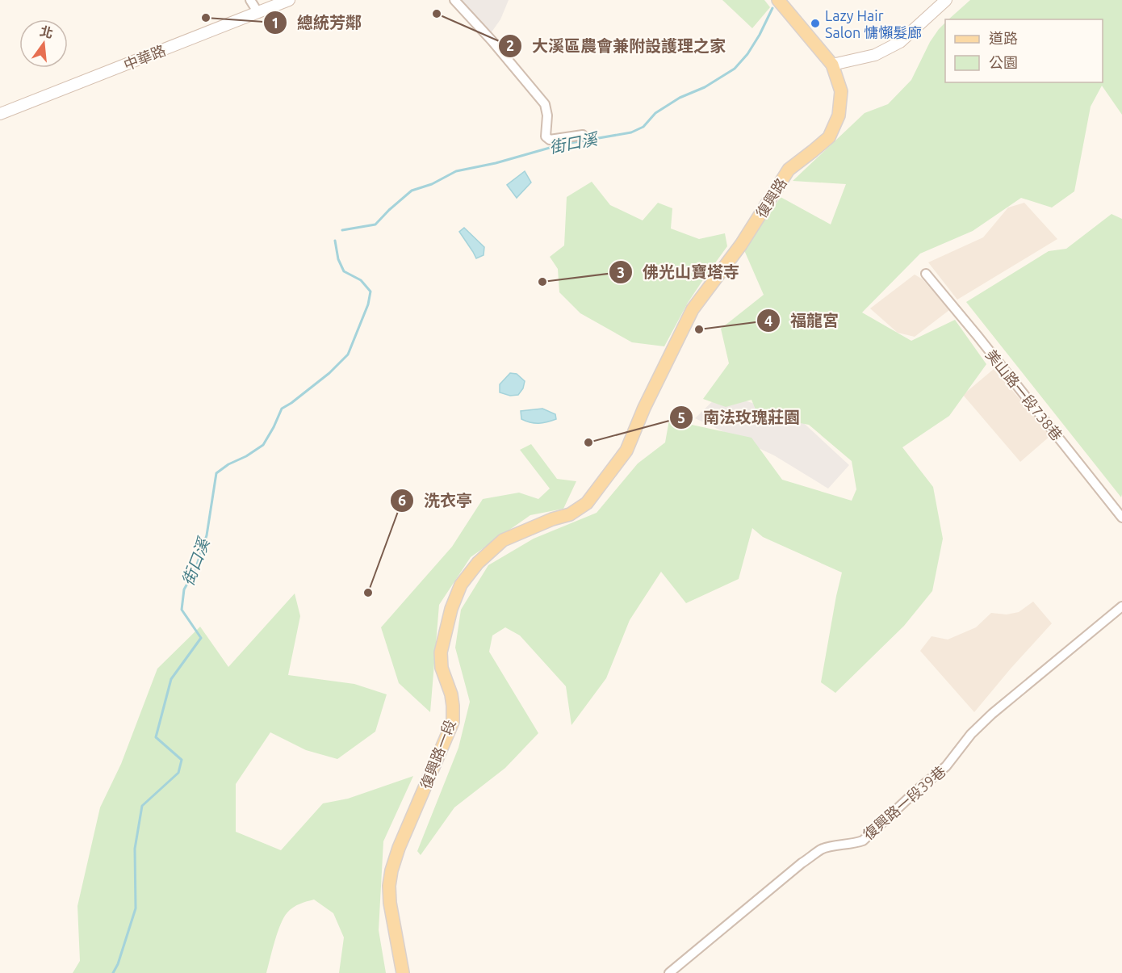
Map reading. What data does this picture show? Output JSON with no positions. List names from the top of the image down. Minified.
{"streets":{"main road":["復興路","復興路一段"],"street":["中華路","美山路一段738巷","復興路一段39巷"]},"crossings":[["復興路","復興路一段"]],"water":["街口溪"],"places":["大溪區農會兼附設護理之家","總統芳鄰","Lazy Hair Salon 慵懶髮廊","佛光山寶塔寺","福龍宮","南法玫瑰莊園","洗衣亭"],"legend":["道路","公園"],"north":"top"}
